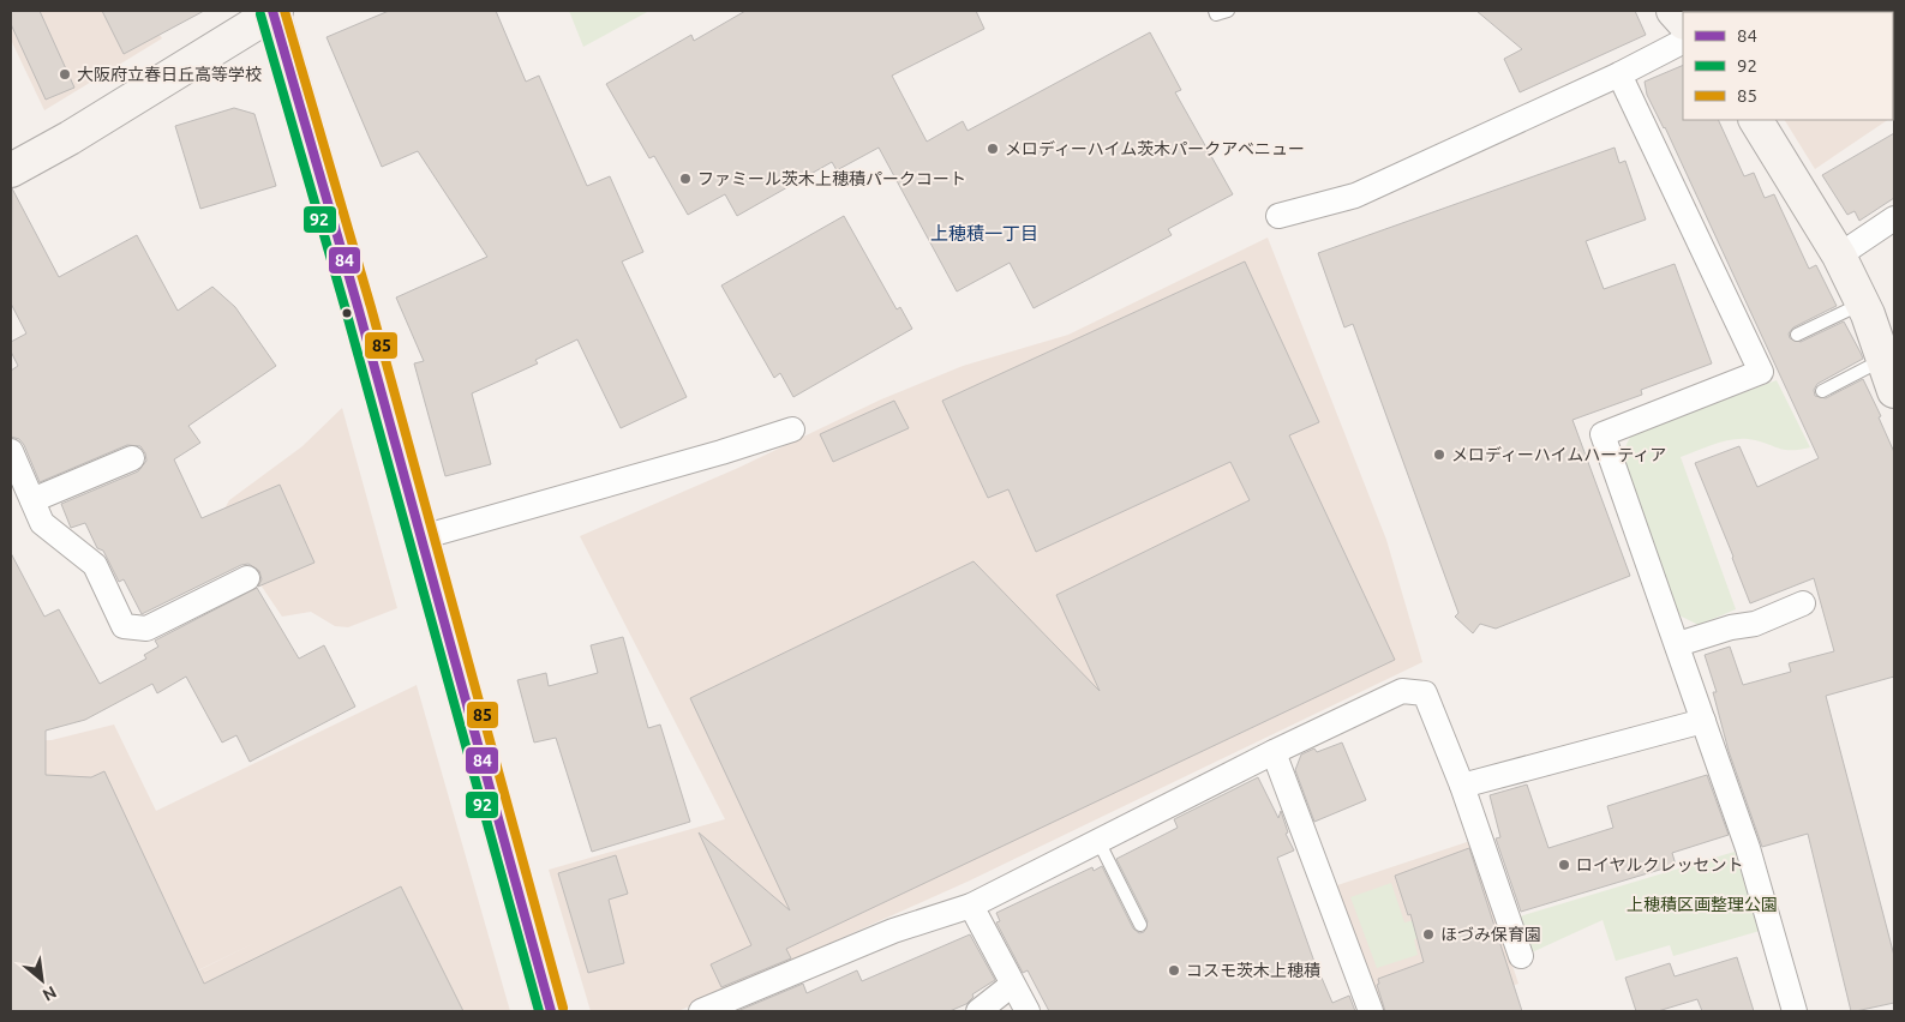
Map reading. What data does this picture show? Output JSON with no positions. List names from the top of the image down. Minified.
{"districts":["上穂積一丁目"],"parks":["上穂積区画整理公園"],"places":["大阪府立春日丘高等学校","メロディーハイム茨木パークアベニュー","ファミール茨木上穂積パークコート","メロディーハイムハーティア","ロイヤルクレッセント","ほづみ保育園","コスモ茨木上穂積"],"lines":["transit line 84","transit line 85","transit line 92"],"legend":["84","92","85"],"north":"bottom right"}
